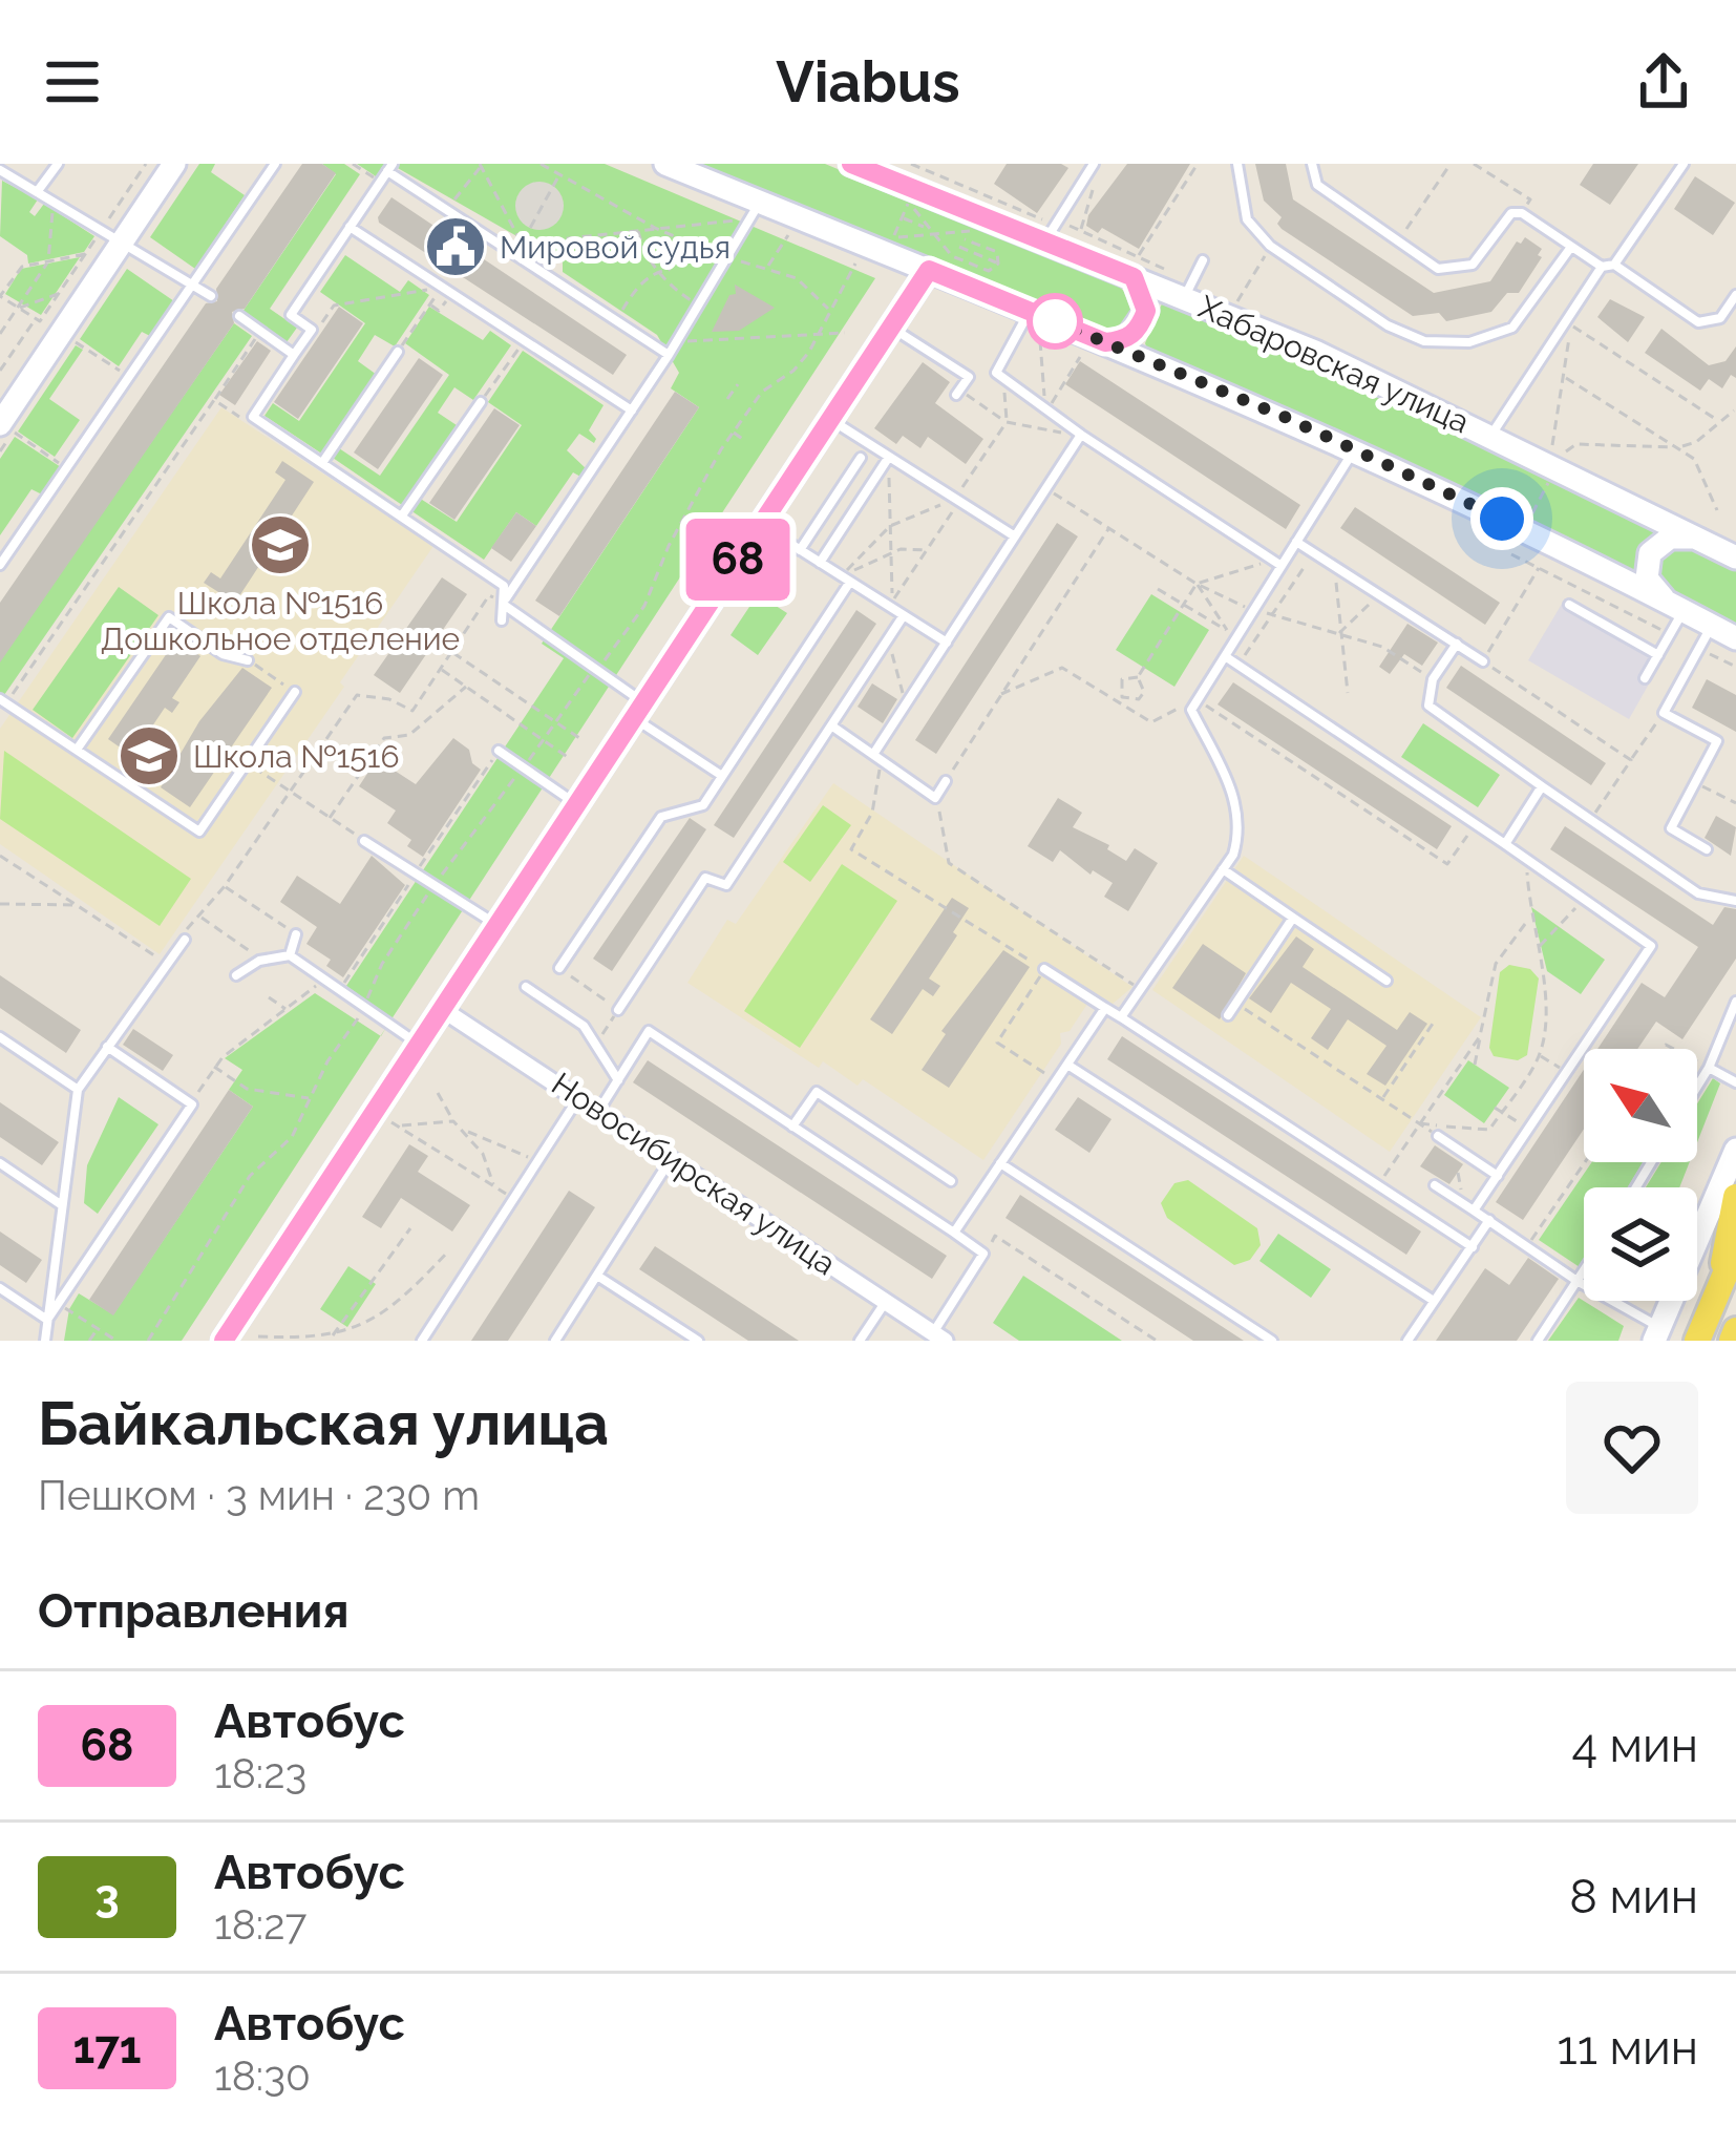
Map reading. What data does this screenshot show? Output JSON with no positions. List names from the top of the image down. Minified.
{"streets":{"main road":["Хабаровская улица"],"street":["Новосибирская улица"]},"places":{"public building":["Мировой судья"],"school or university":["Школа №1516 Дошкольное отделение","Школа №1516"]},"lines":["bus line 68"],"north":"top left","page":{"header":"Viabus","on_map":"68","heading":[["Байкальская улица","Пешком · 3 мин · 230 m"],"Отправления"],"list":[{"mark":"68","name":"Автобус","note":"18:23","value":"4 мин"},{"mark":"3","name":"Автобус","note":"18:27","value":"8 мин"},{"mark":"171","name":"Автобус","note":"18:30","value":"11 мин"}]}}
